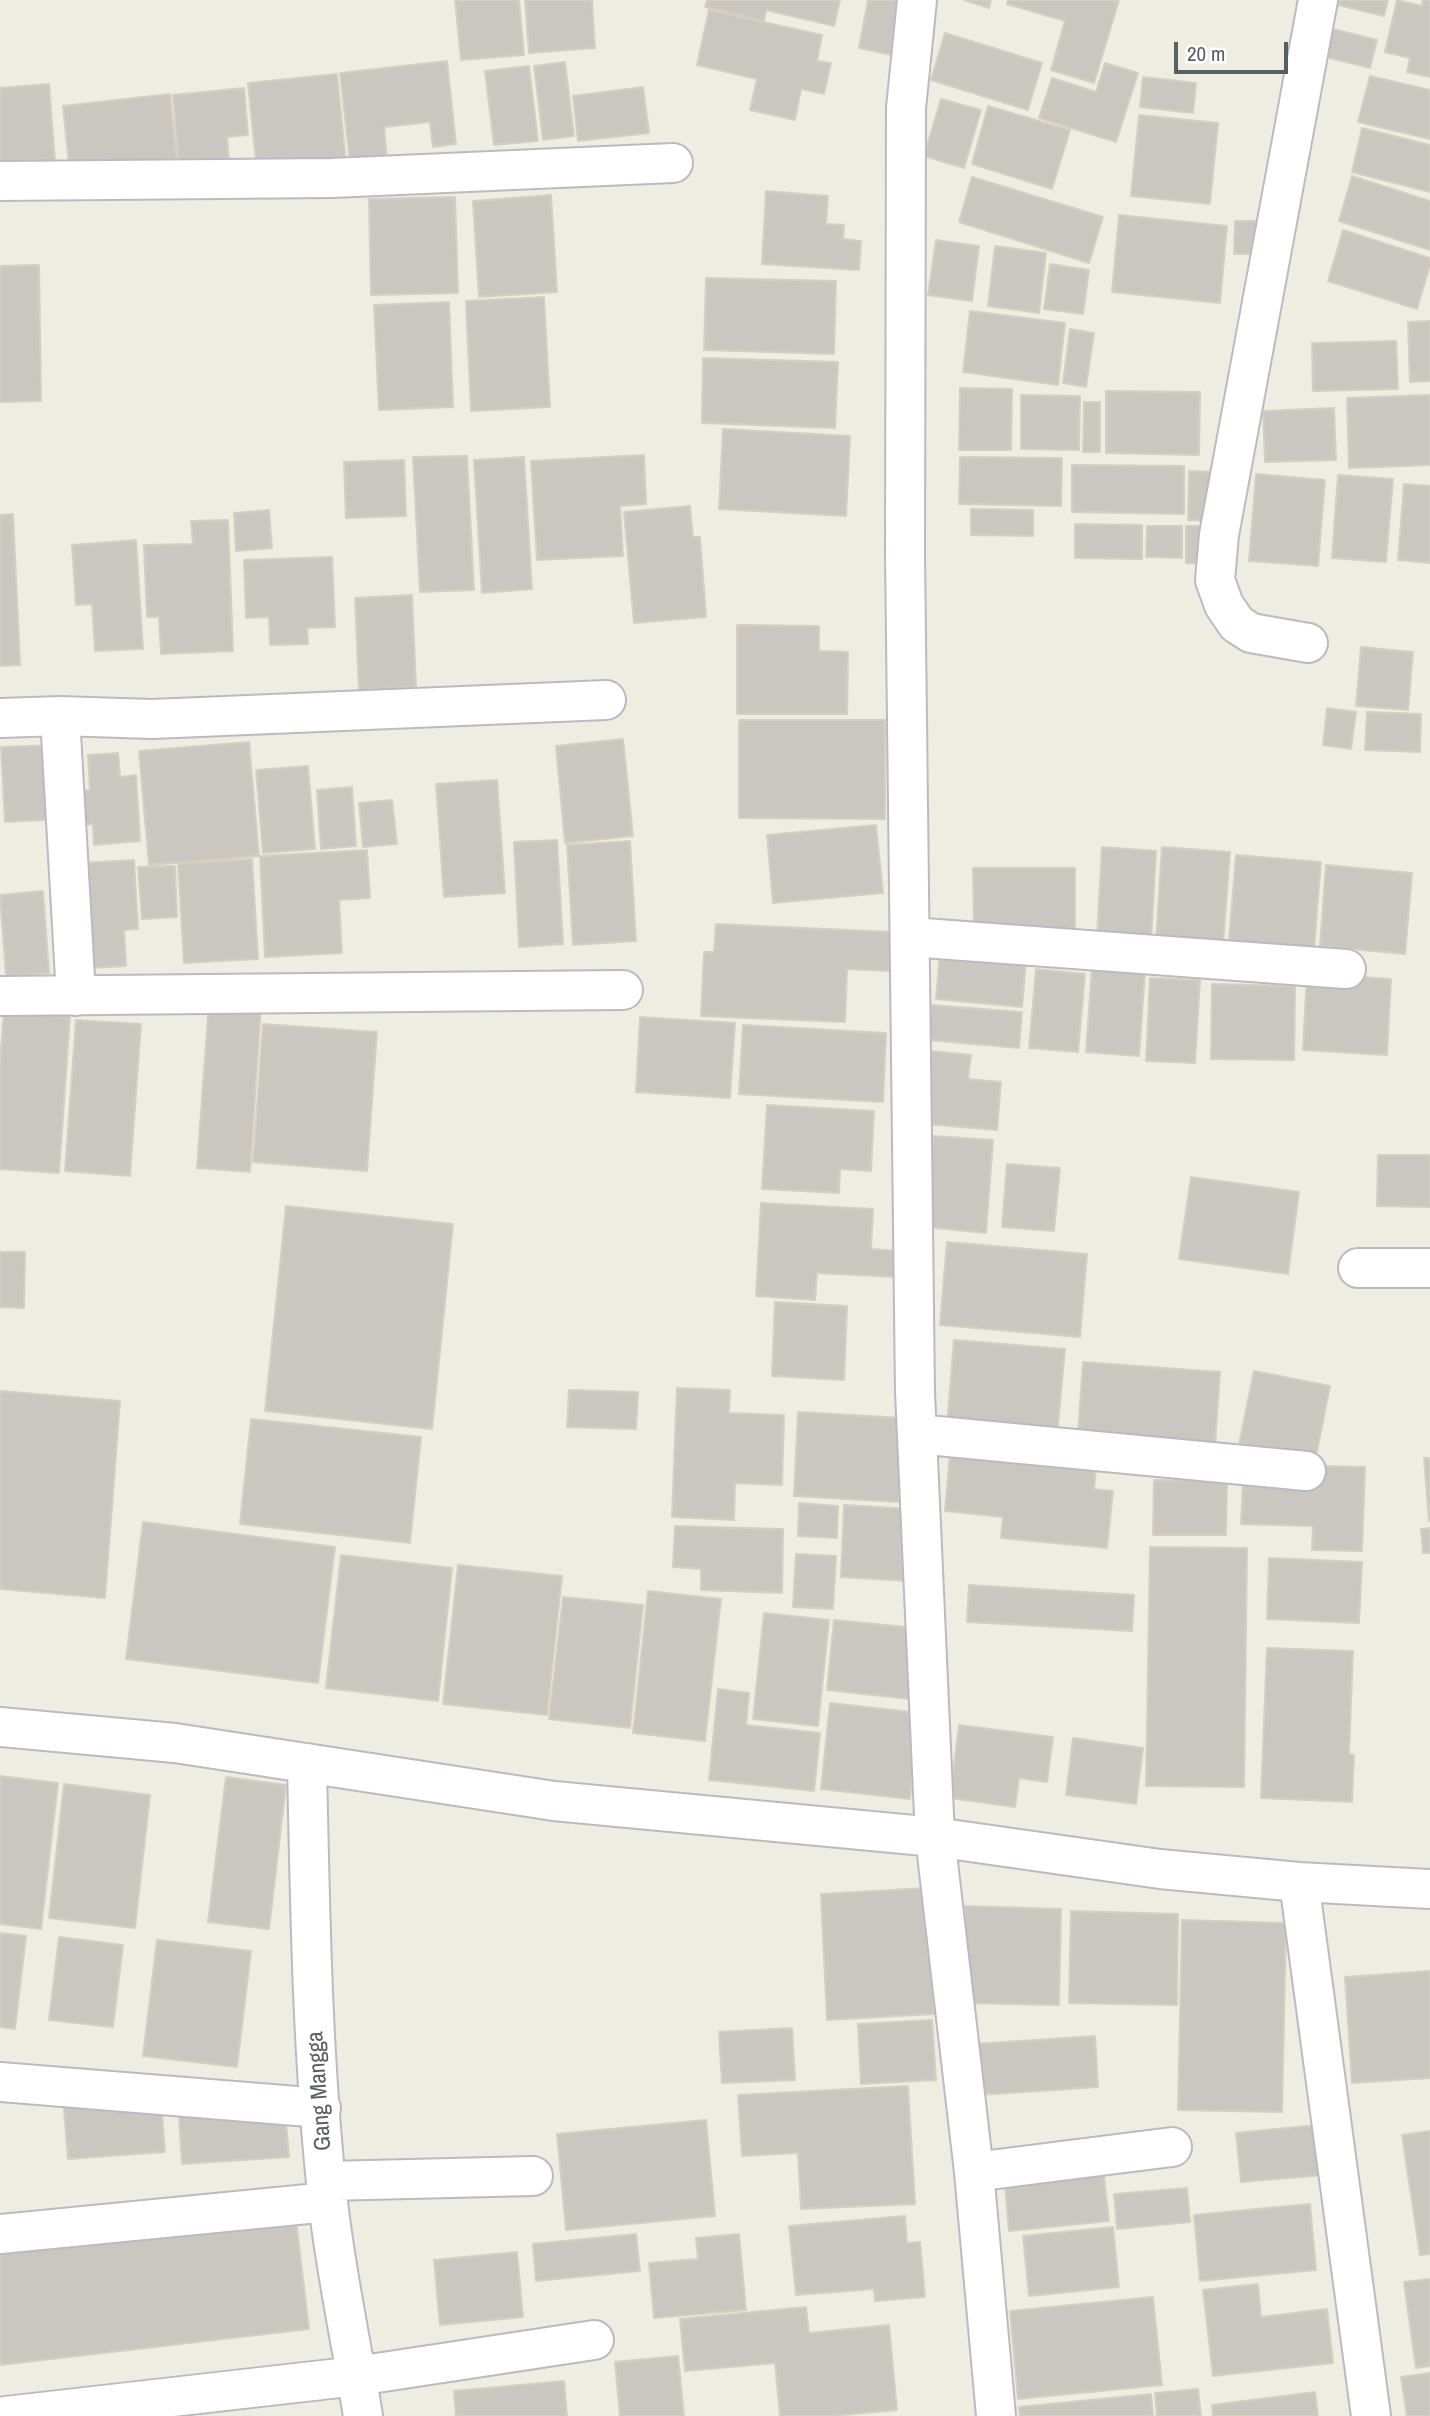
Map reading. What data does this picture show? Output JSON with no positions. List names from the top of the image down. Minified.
{"streets":{"street":["Gang Mangga"]},"scale_bar":"20 m"}
